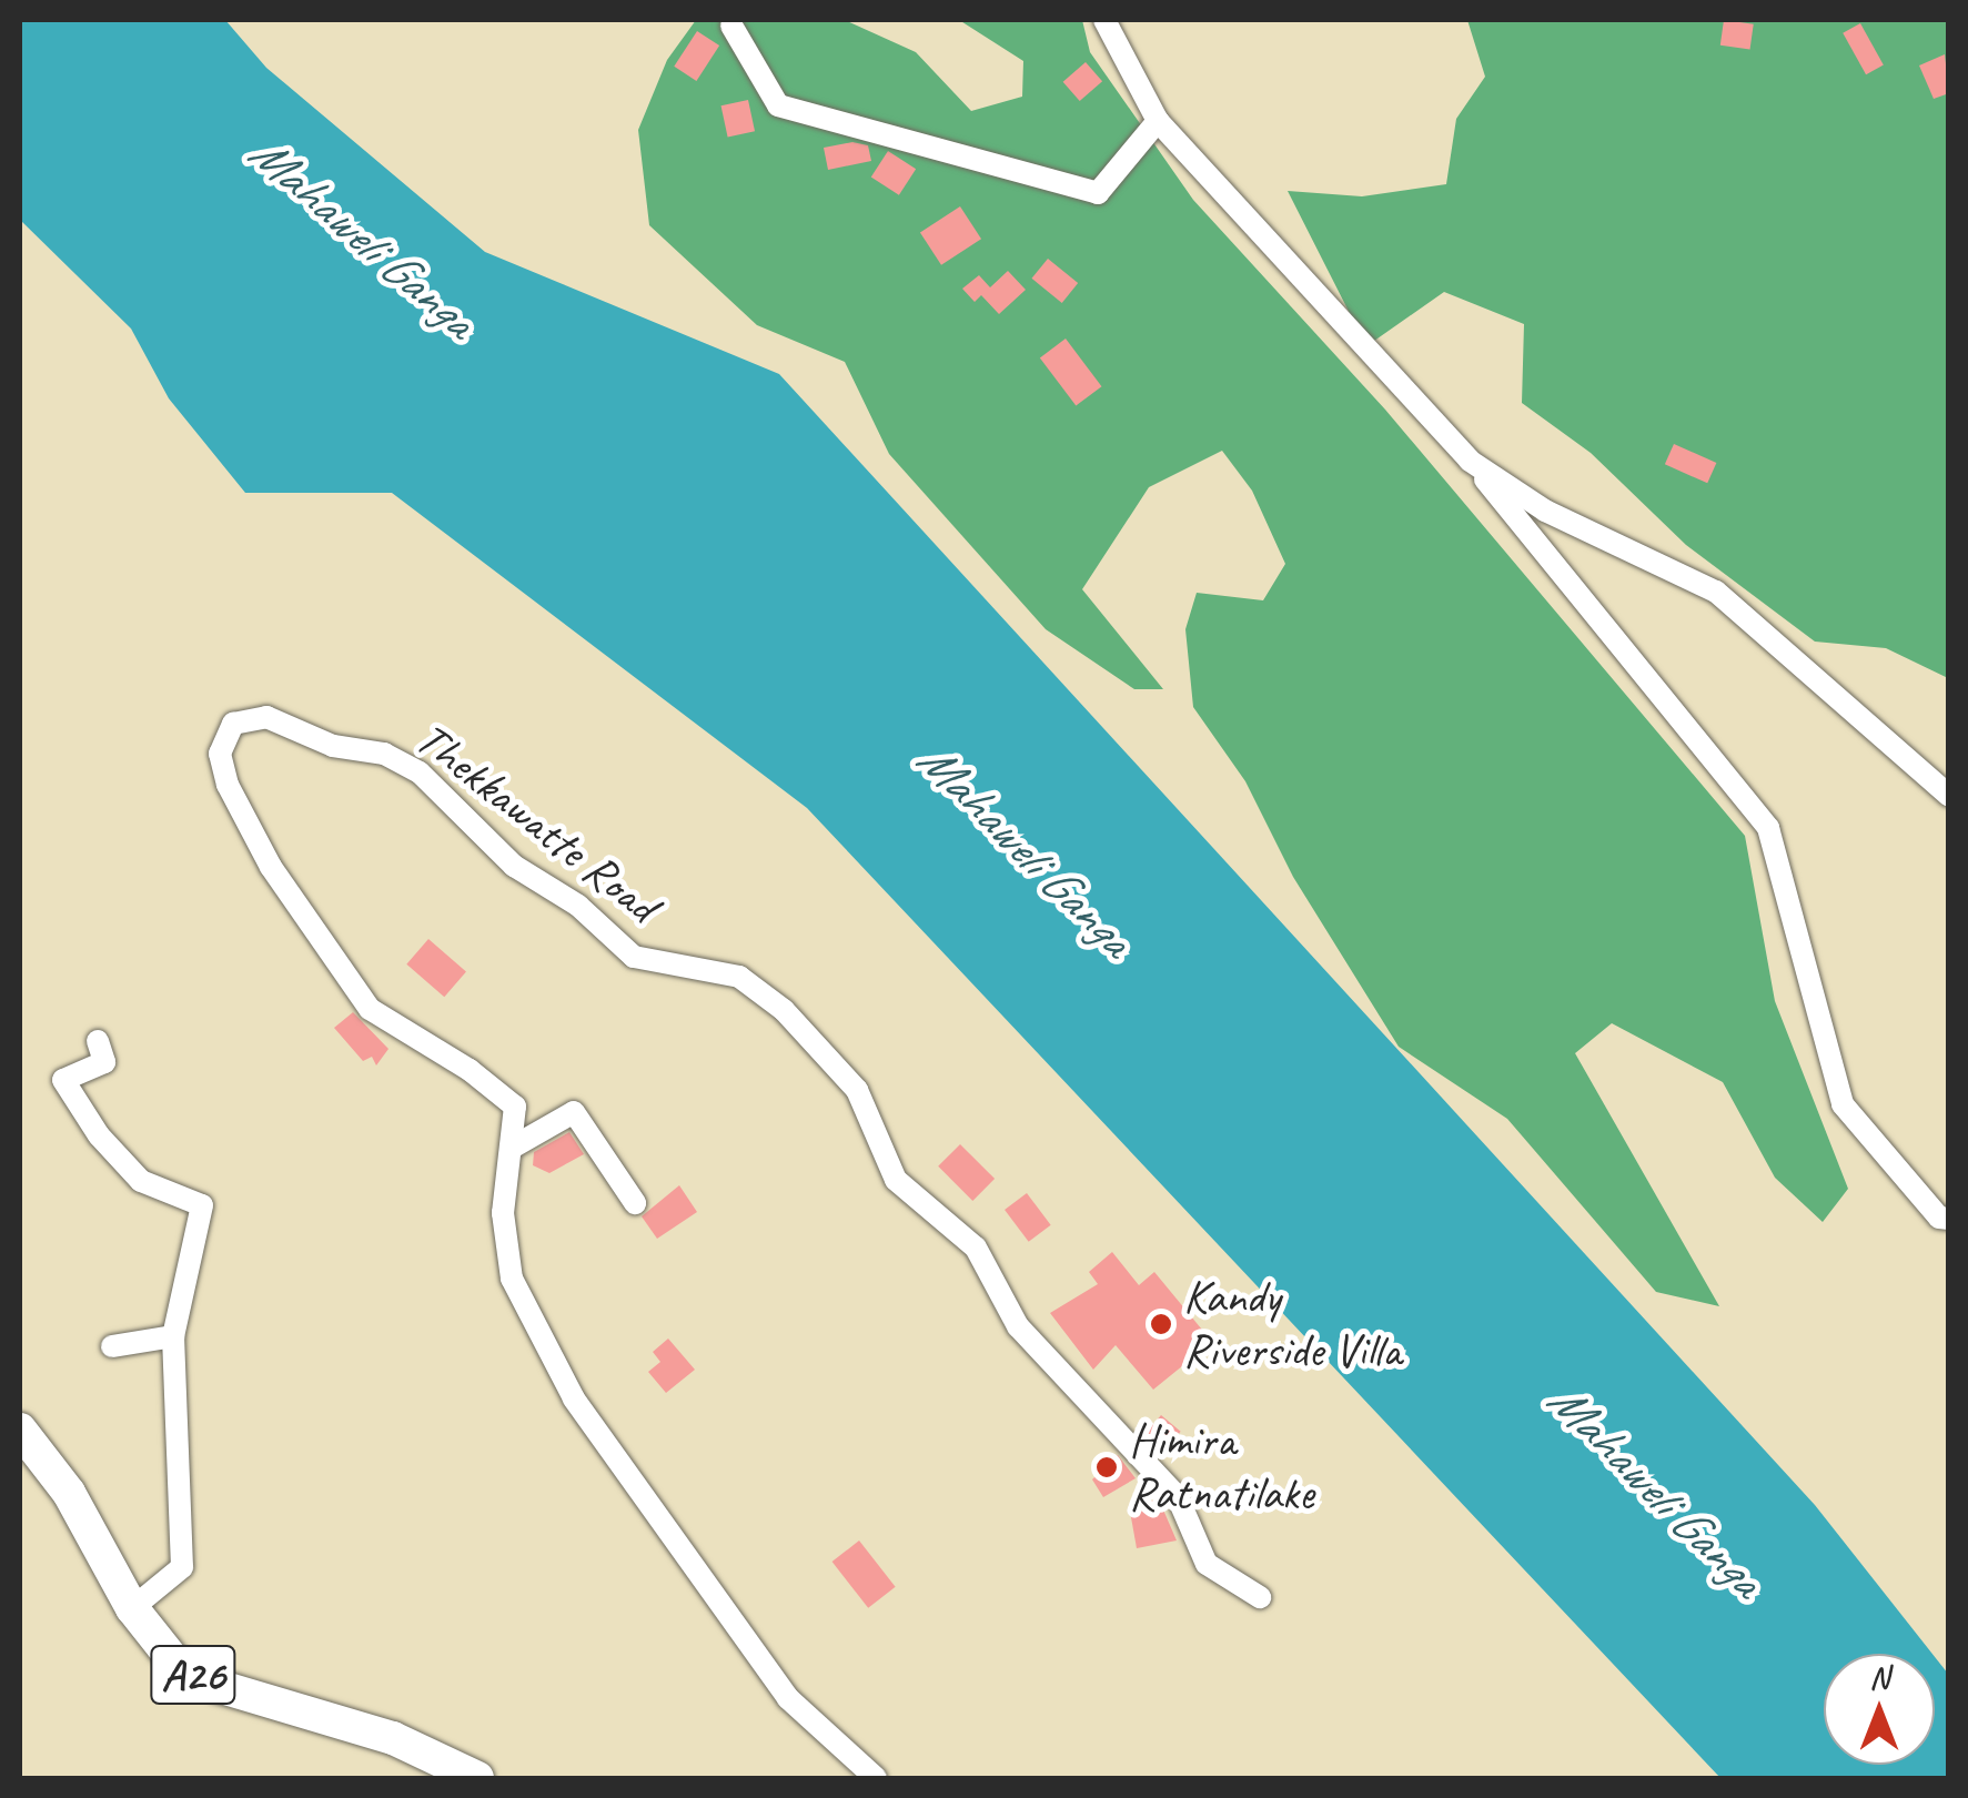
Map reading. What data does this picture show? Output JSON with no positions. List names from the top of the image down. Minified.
{"streets":{"highway":["A26"],"street":["Thekkawatte Road"]},"water":["Mahaweli Ganga"],"places":["Kandy Riverside Villa","Himira Ratnatilake"],"north":"top"}
